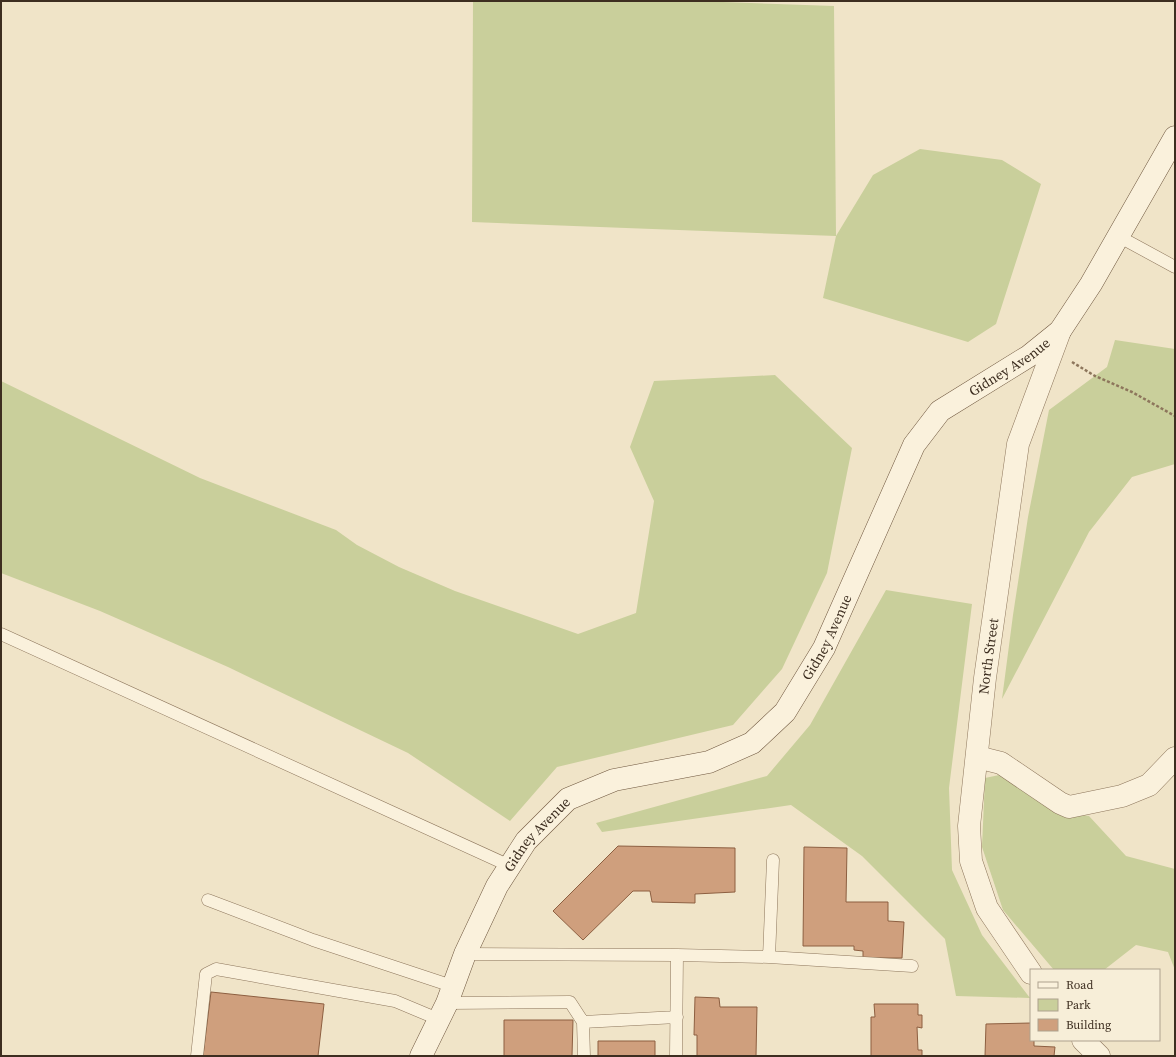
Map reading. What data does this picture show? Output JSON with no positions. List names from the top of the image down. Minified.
{"streets":{"street":["Gidney Avenue","North Street"]},"crossings":[["Gidney Avenue","North Street"]],"legend":["Road","Park","Building"]}
